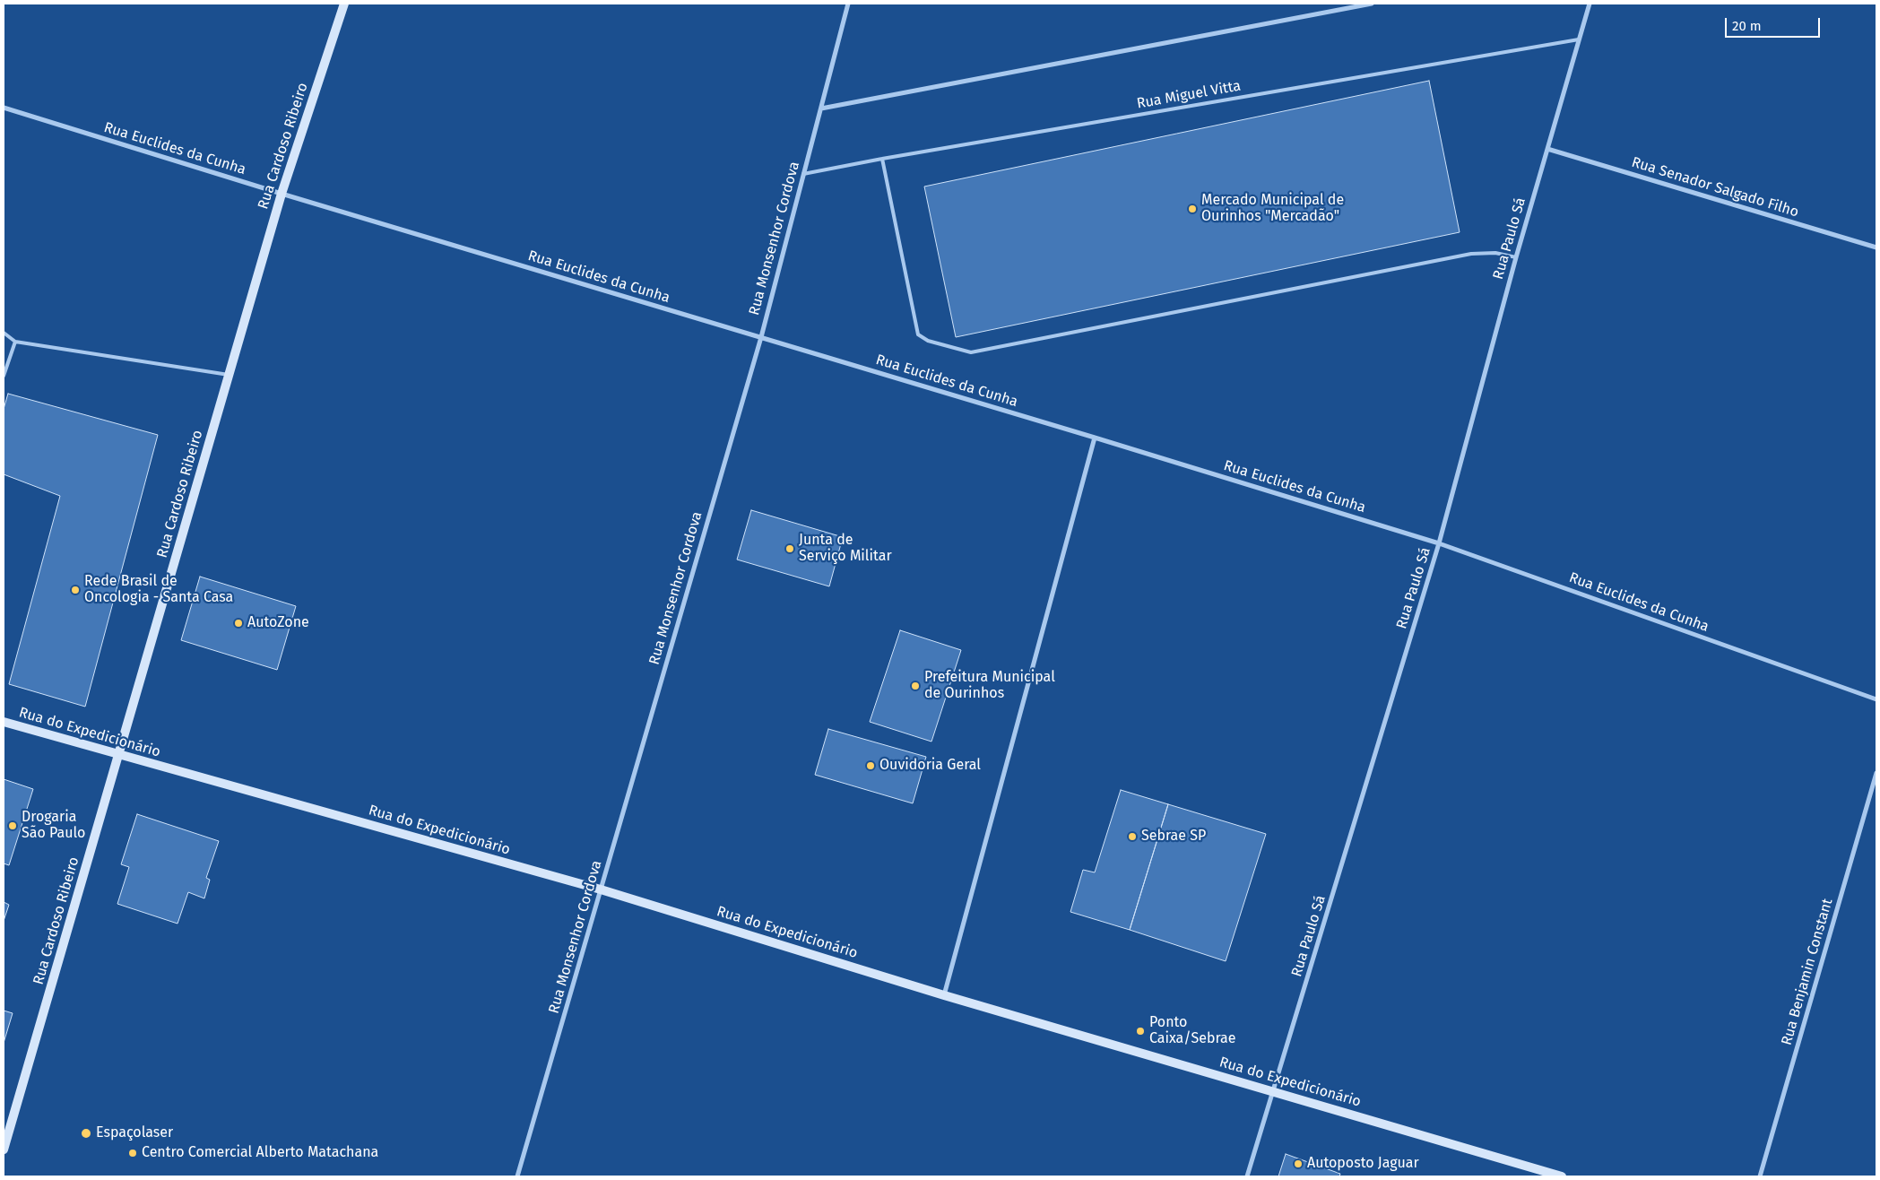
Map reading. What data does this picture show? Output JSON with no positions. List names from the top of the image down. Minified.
{"streets":{"street":["Rua Cardoso Ribeiro","Rua Euclides da Cunha","Rua Senador Salgado Filho","Rua Monsenhor Cordova","Rua Paulo Sá","Rua do Expedicionário","Rua Benjamin Constant"],"lane":["Rua Miguel Vitta"]},"crossings":[["Rua Miguel Vitta","Rua Monsenhor Cordova"],["Rua Miguel Vitta","Rua Paulo Sá"],["Rua Cardoso Ribeiro","Rua Euclides da Cunha"],["Rua Cardoso Ribeiro","Rua do Expedicionário"],["Rua Euclides da Cunha","Rua Monsenhor Cordova"],["Rua Euclides da Cunha","Rua Paulo Sá"],["Rua Senador Salgado Filho","Rua Paulo Sá"],["Rua Monsenhor Cordova","Rua do Expedicionário"],["Rua Paulo Sá","Rua do Expedicionário"]],"places":["Mercado Municipal de Ourinhos \"Mercadão\"","Junta de Serviço Militar","Rede Brasil de Oncologia - Santa Casa","AutoZone","Prefeitura Municipal de Ourinhos","Ouvidoria Geral","Drogaria São Paulo","Sebrae SP","Ponto Caixa/Sebrae","Espaçolaser","Centro Comercial Alberto Matachana","Autoposto Jaguar"],"scale_bar":"20 m"}
